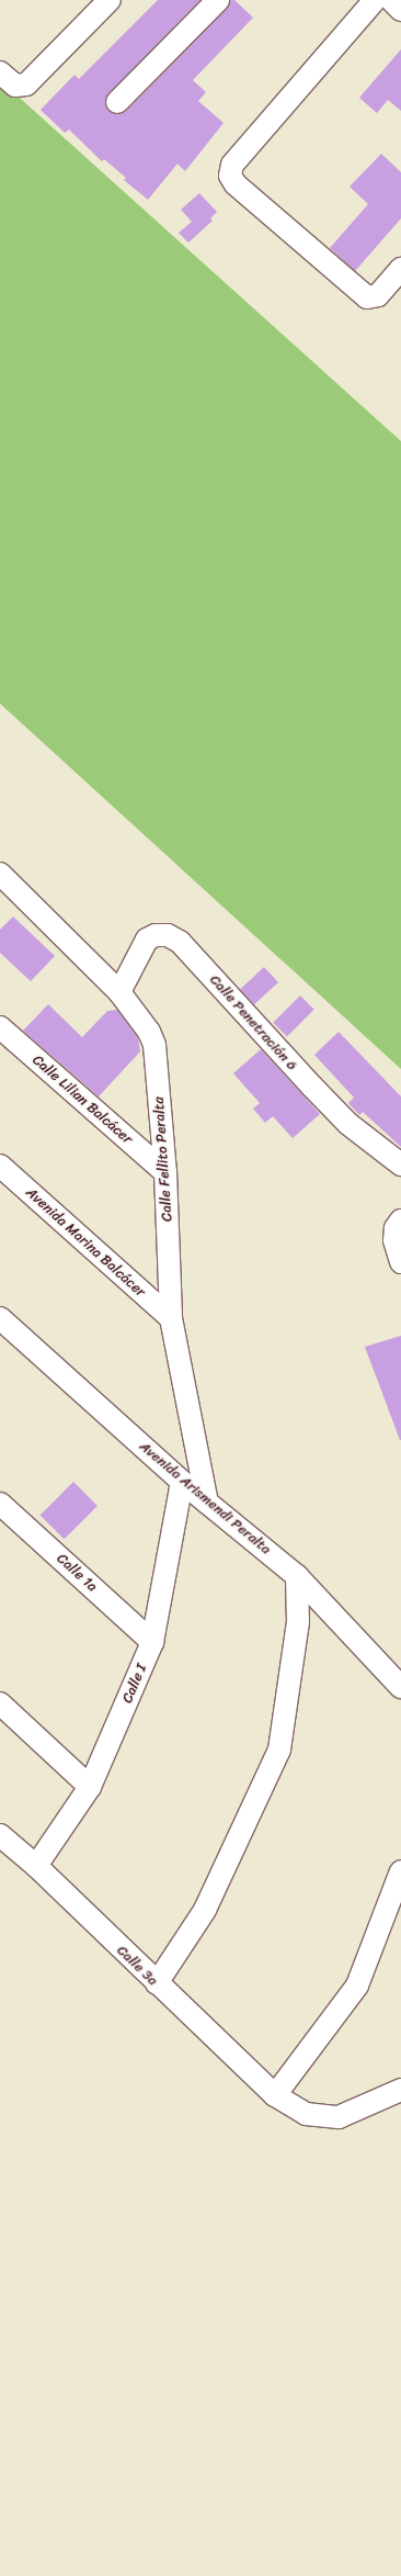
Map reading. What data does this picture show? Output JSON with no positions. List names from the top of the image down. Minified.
{"streets":{"street":["Calle Penetración 6","Calle Lilian Balcácer","Calle Fellito Peralta","Avenida Marina Balcácer","Avenida Arismendi Peralta","Calle 1a","Calle I","Calle 3a"]},"crossings":[["Calle Penetración 6","Calle Fellito Peralta"],["Calle Lilian Balcácer","Calle Fellito Peralta"],["Calle Fellito Peralta","Avenida Marina Balcácer"],["Calle Fellito Peralta","Avenida Arismendi Peralta"],["Avenida Arismendi Peralta","Calle I"],["Calle 1a","Calle I"],["Calle I","Calle 3a"]]}
